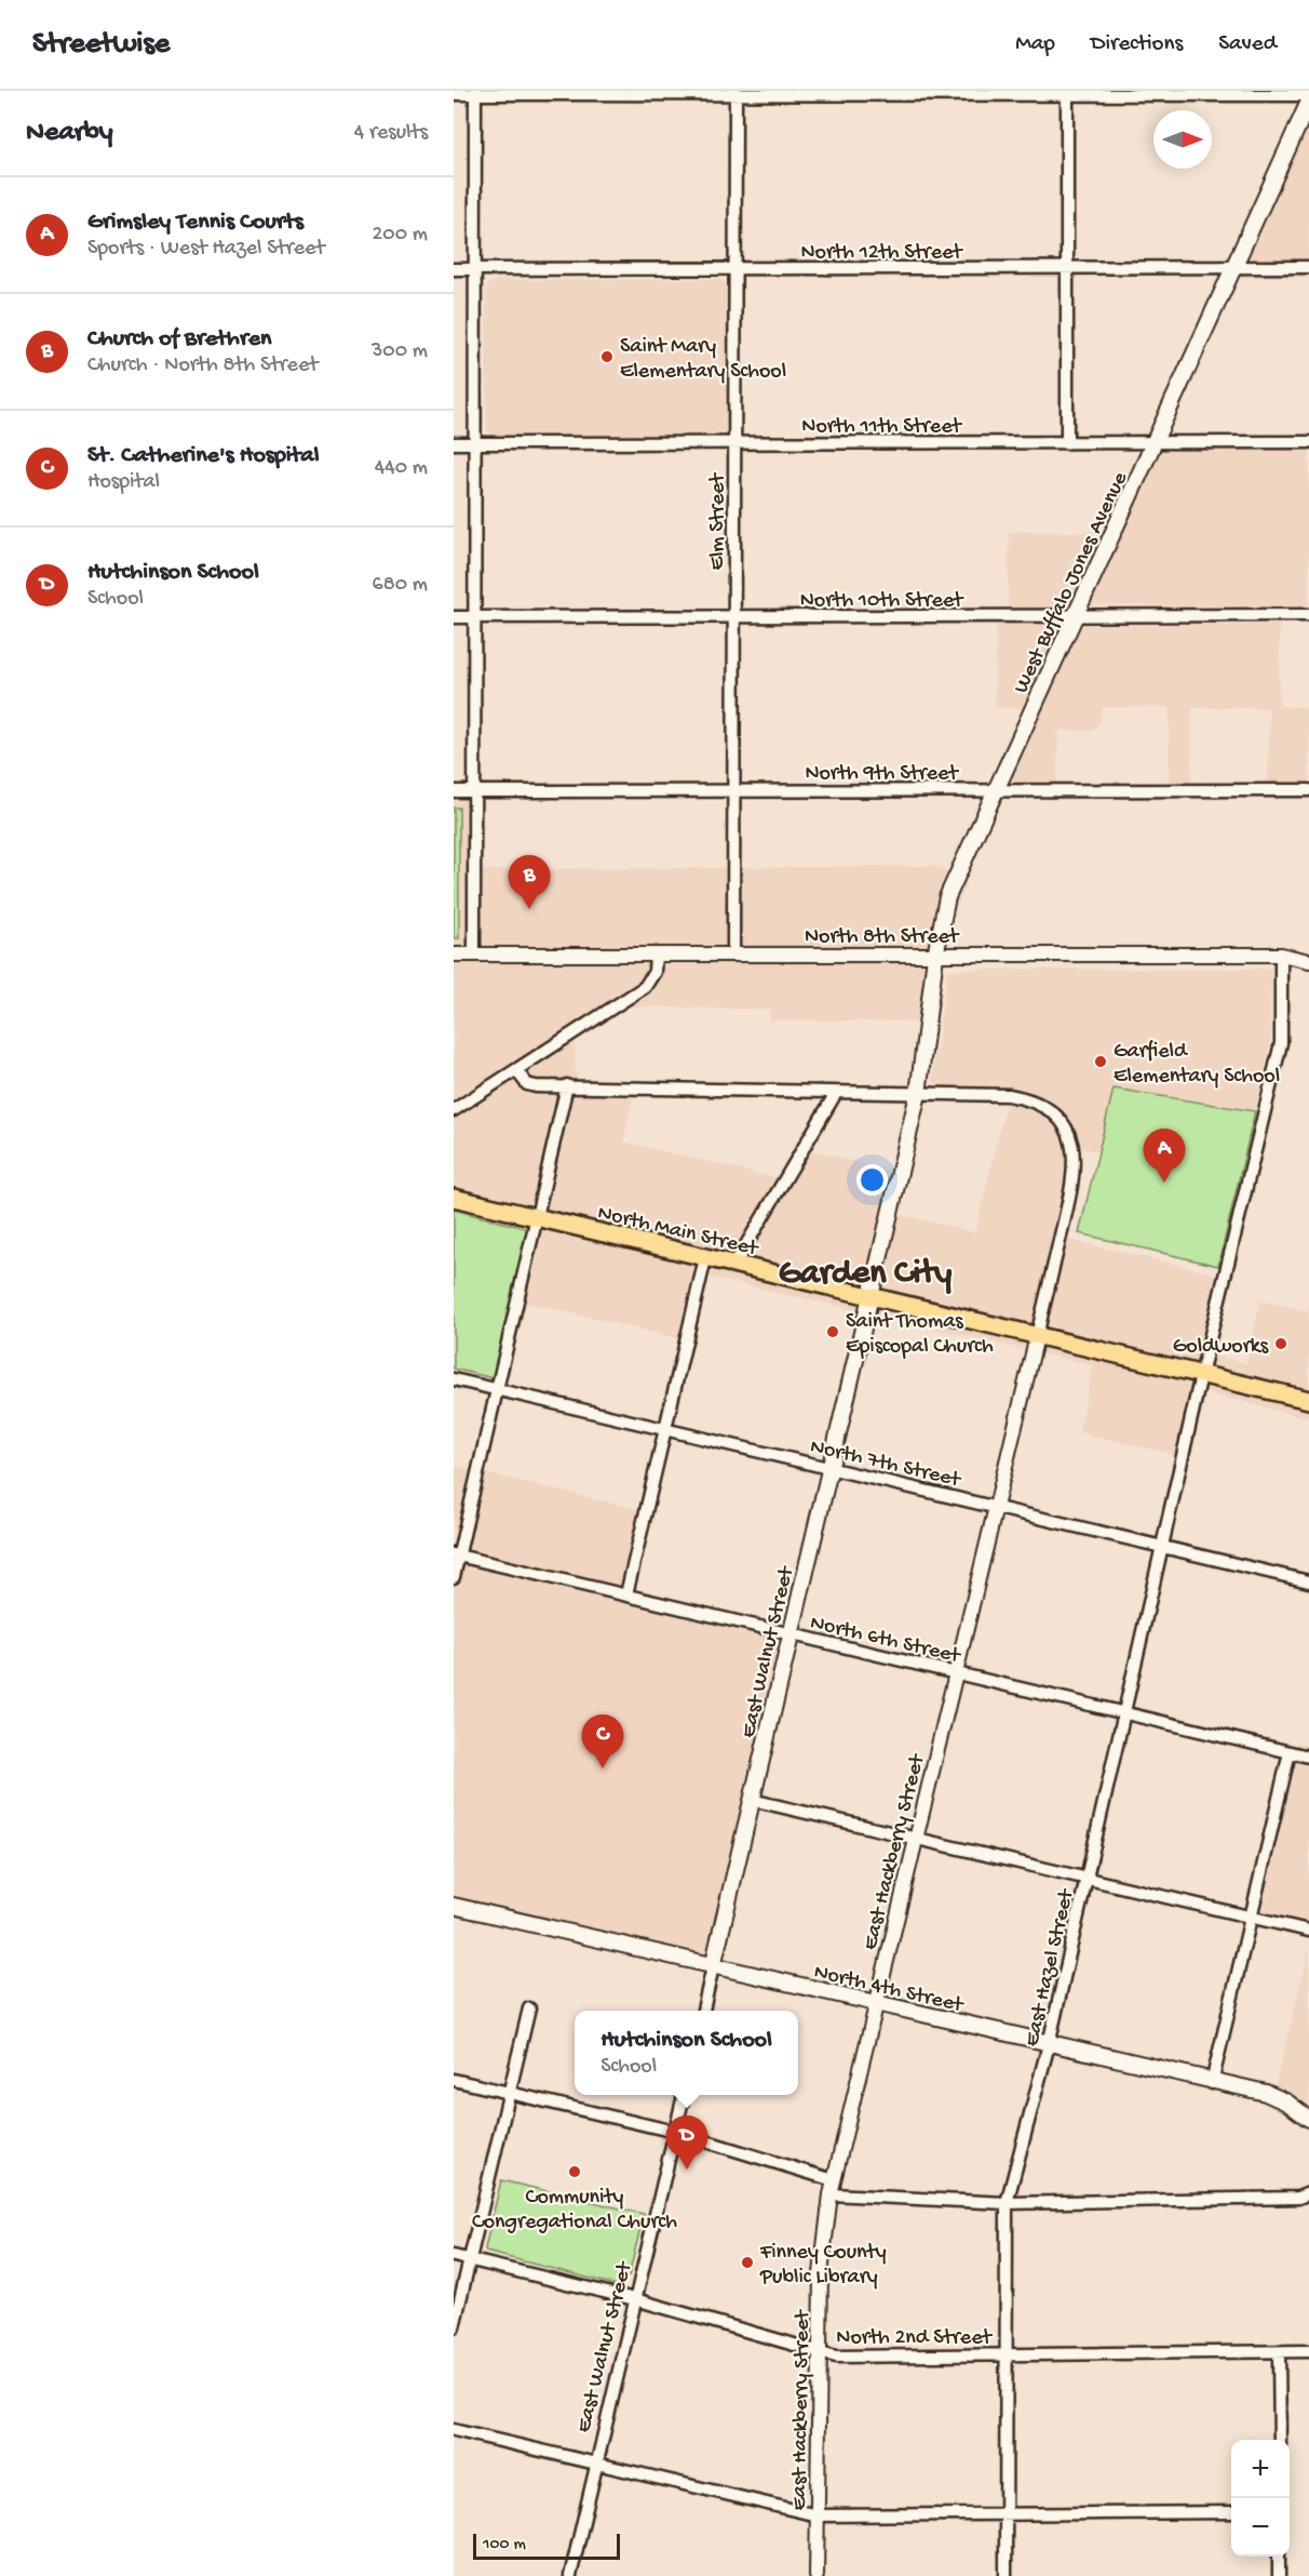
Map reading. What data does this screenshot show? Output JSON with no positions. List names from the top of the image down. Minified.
{"streets":{"main road":["West Buffalo Jones Avenue","North Main Street","East Walnut Street","North 4th Street"],"street":["North 12th Street","North 11th Street","Elm Street","North 10th Street","North 9th Street","North 8th Street","North 7th Street","North 6th Street","East Hackberry Street","East Hazel Street","North 2nd Street"]},"crossings":[["North 12th Street","Elm Street"],["North 12th Street","West Buffalo Jones Avenue"],["North 11th Street","Elm Street"],["North 11th Street","West Buffalo Jones Avenue"],["Elm Street","North 10th Street"],["Elm Street","North 9th Street"],["Elm Street","North 8th Street"],["West Buffalo Jones Avenue","North 10th Street"],["West Buffalo Jones Avenue","North 9th Street"],["West Buffalo Jones Avenue","North 8th Street"],["West Buffalo Jones Avenue","North Main Street"],["West Buffalo Jones Avenue","East Walnut Street"],["North 8th Street","East Hazel Street"],["North Main Street","East Walnut Street"],["North Main Street","East Hackberry Street"],["North Main Street","East Hazel Street"],["North 7th Street","East Walnut Street"],["North 7th Street","East Hackberry Street"],["North 7th Street","East Hazel Street"],["North 6th Street","East Walnut Street"],["North 6th Street","East Hackberry Street"],["North 6th Street","East Hazel Street"],["East Walnut Street","North 4th Street"],["East Walnut Street","North 2nd Street"],["East Hackberry Street","North 4th Street"],["East Hackberry Street","North 2nd Street"],["East Hazel Street","North 4th Street"],["East Hazel Street","North 2nd Street"]],"districts":["Garden City"],"places":["Saint Mary Elementary School","Garfield Elementary School","Saint Thomas Episcopal Church","Goldworks","Community Congregational Church","Finney County Public Library"],"scale_bar":"100 m","north":"right","page":{"header":"Streetwise","nav":["Map","Directions","Saved"],"heading":["Nearby","4 results"],"list":[{"mark":"A","name":"Grimsley Tennis Courts","note":"Sports · West Hazel Street","value":"200 m"},{"mark":"B","name":"Church of Brethren","note":"Church · North 8th Street","value":"300 m"},{"mark":"C","name":"St. Catherine's Hospital","note":"Hospital","value":"440 m"},{"mark":"D","name":"Hutchinson School","note":"School","value":"680 m"}],"pins":["B","A","C","D"],"popup":["Hutchinson School","School"],"map_buttons":["+","−"],"scale":"100 m"}}
